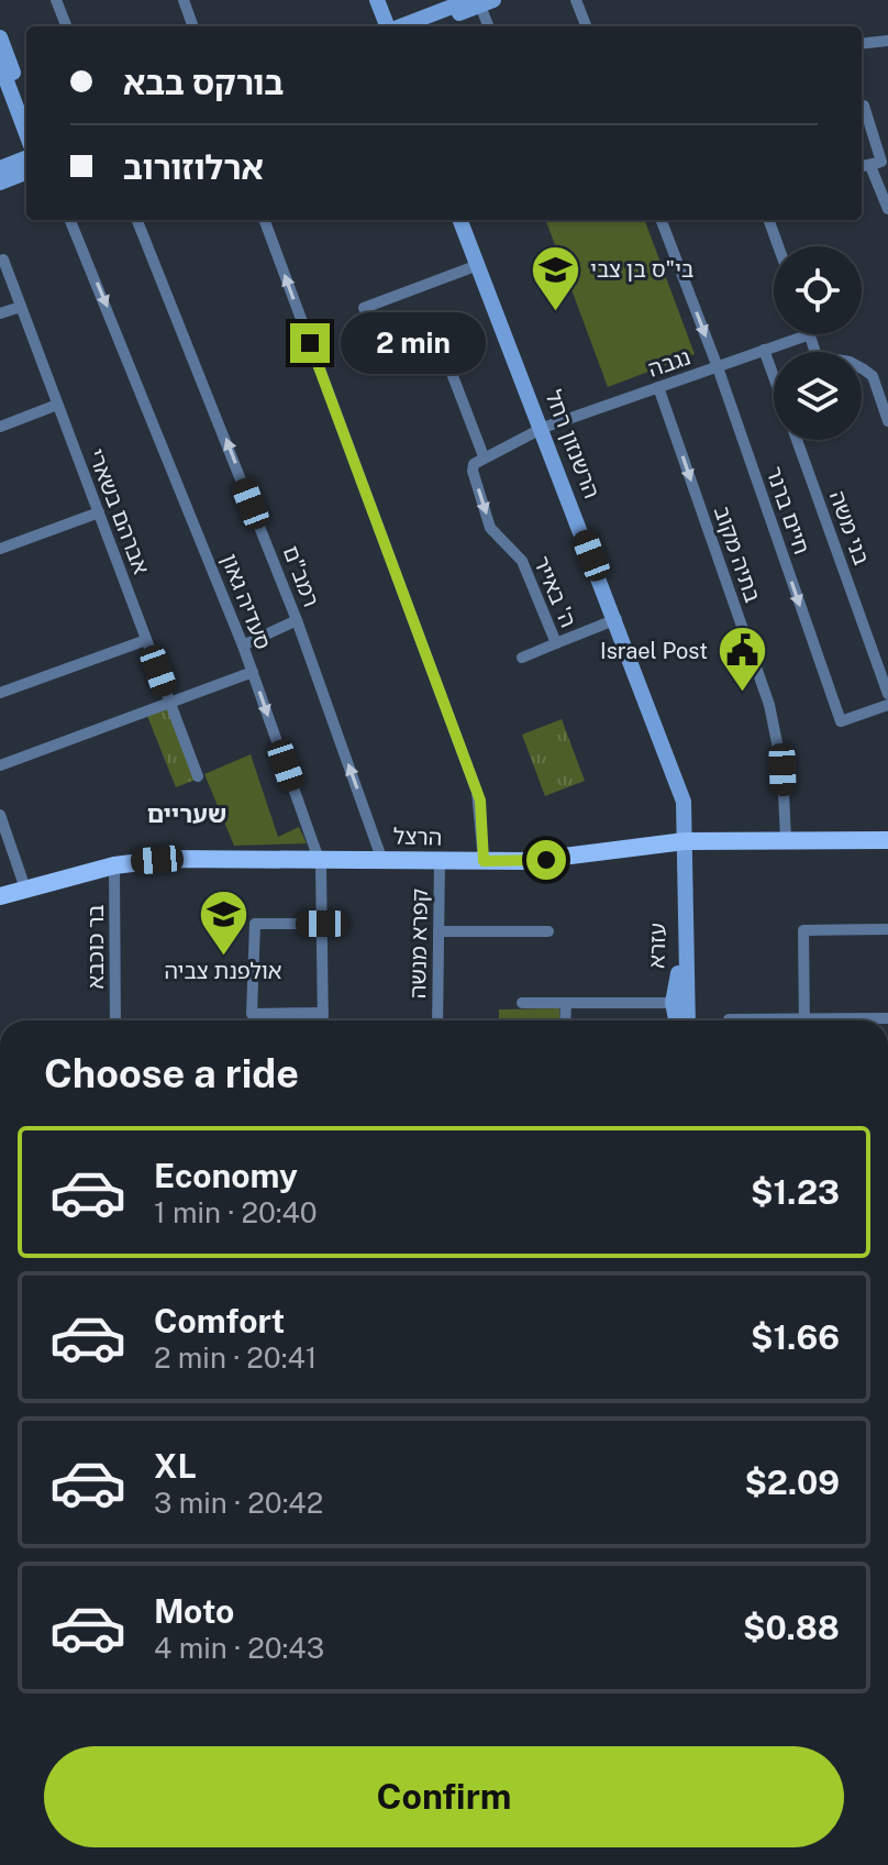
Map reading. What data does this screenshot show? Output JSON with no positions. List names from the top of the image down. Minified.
{"streets":{"main road":["הרצל"],"street":["נגבה","הרשנזון רחל","חיים ברנר","אברהם בשארי","בני משה","בתיה מקוב","רמב\"ם","ה' באייר","סעדיה גאון","קפרא מנשה","עזרא","בר כוכבא"]},"crossings":[["נגבה","הרשנזון רחל"],["נגבה","חיים ברנר"],["נגבה","בני משה"],["נגבה","בתיה מקוב"],["הרשנזון רחל","ה' באייר"],["הרשנזון רחל","הרצל"],["הרשנזון רחל","עזרא"],["בתיה מקוב","הרצל"],["רמב\"ם","הרצל"],["סעדיה גאון","הרצל"],["הרצל","קפרא מנשה"],["הרצל","עזרא"],["הרצל","בר כוכבא"]],"one_way":["חיים ברנר","בתיה מקוב","רמב\"ם","ה' באייר","סעדיה גאון"],"districts":["שעריים"],"places":{"school or university":["בי\"ס בן צבי","אולפנת צביה"],"public building":["Israel Post"]},"page":{"banner":["בורקס בבא","ארלוזורוב"],"bubble":"2 min","heading":"Choose a ride","list":[{"name":"Economy","note":"1 min · 20:40","value":"$1.23"},{"name":"Comfort","note":"2 min · 20:41","value":"$1.66"},{"name":"XL","note":"3 min · 20:42","value":"$2.09"},{"name":"Moto","note":"4 min · 20:43","value":"$0.88"}],"buttons":"Confirm"}}
